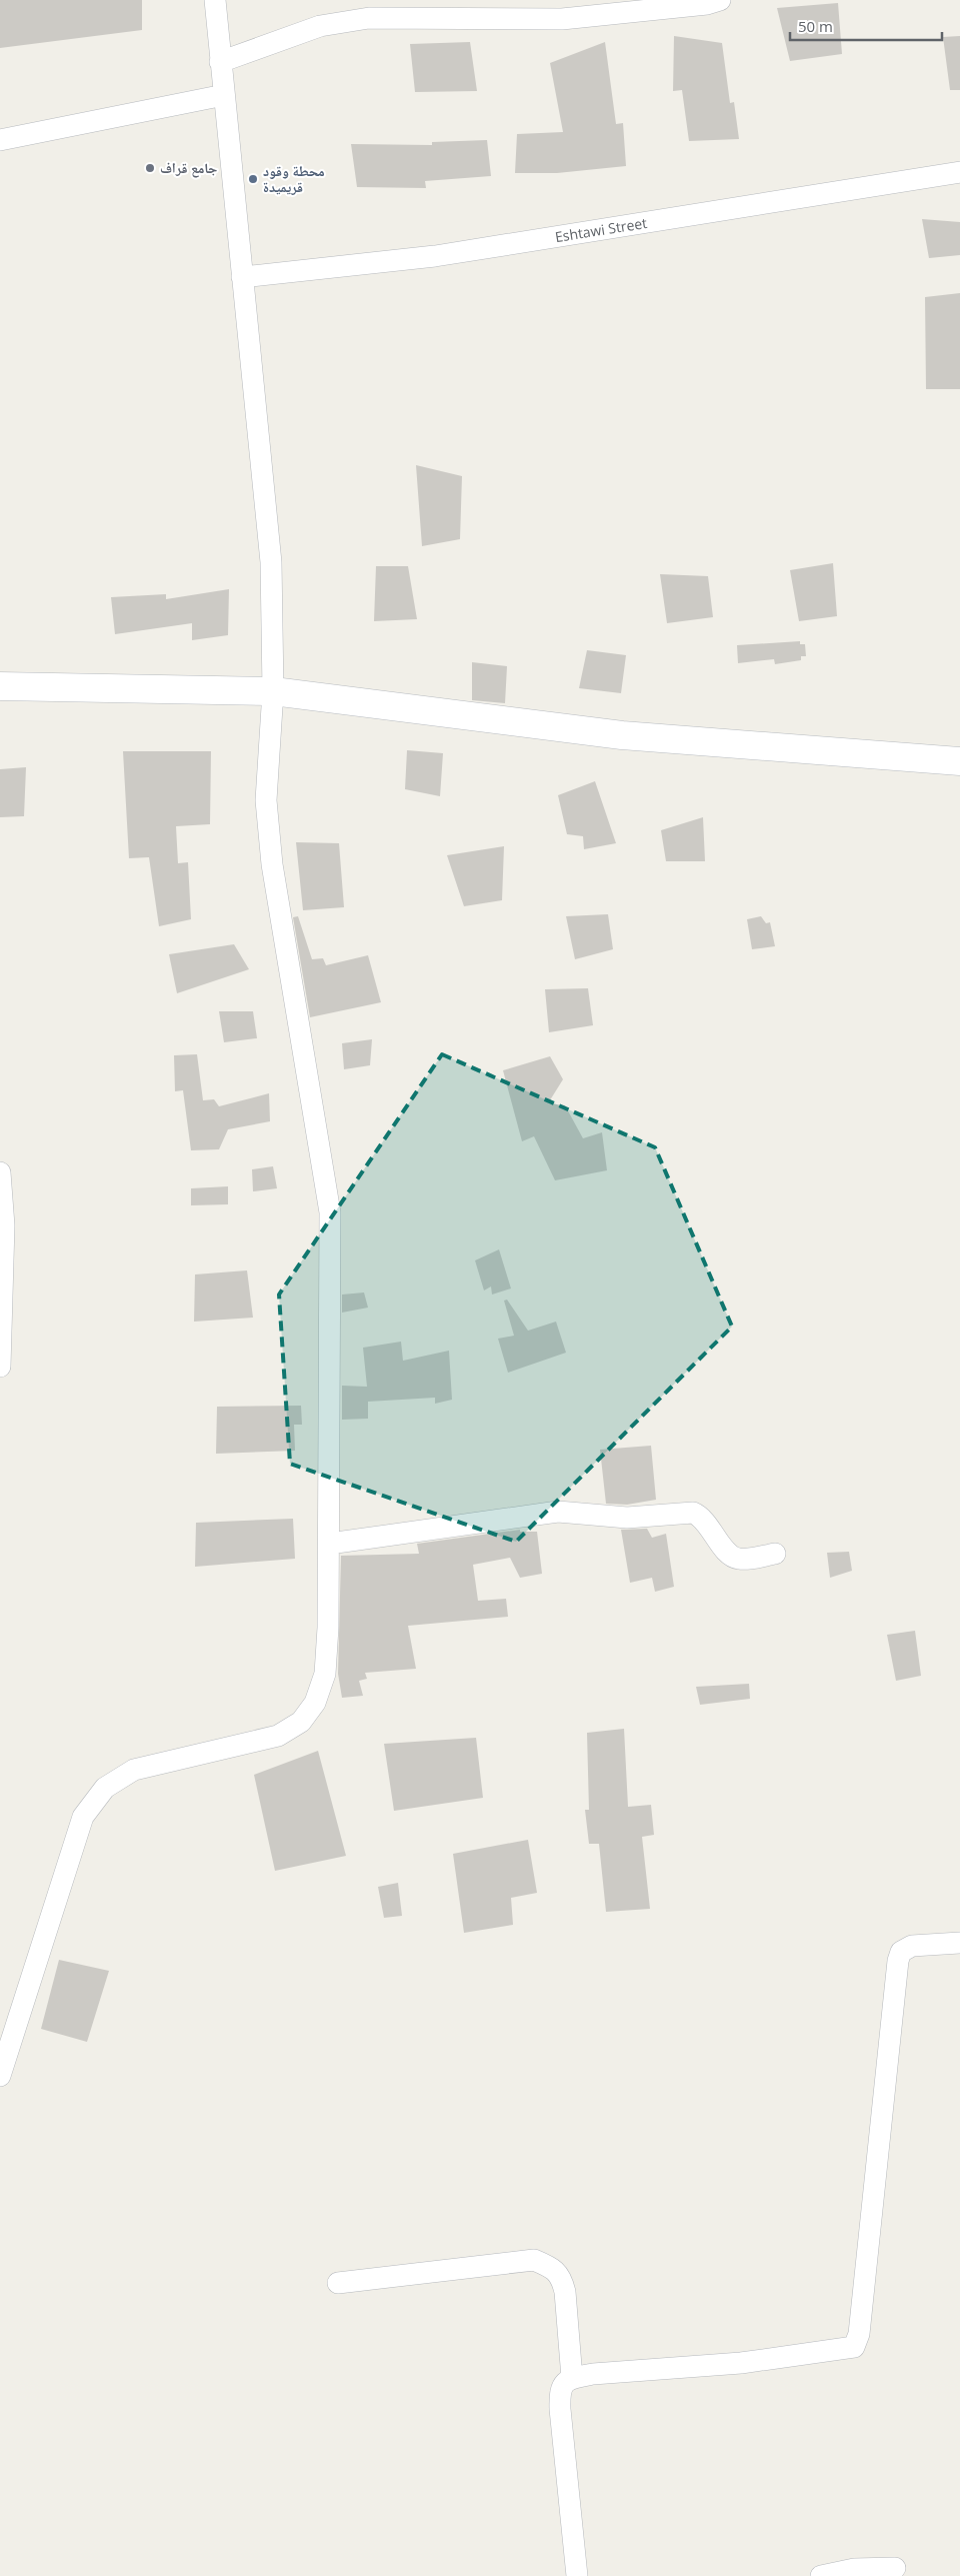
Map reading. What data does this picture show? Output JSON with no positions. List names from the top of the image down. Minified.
{"streets":{"street":["Eshtawi Street"]},"places":["جامع قراف","محطة وقود قريميدة"],"scale_bar":"50 m"}
